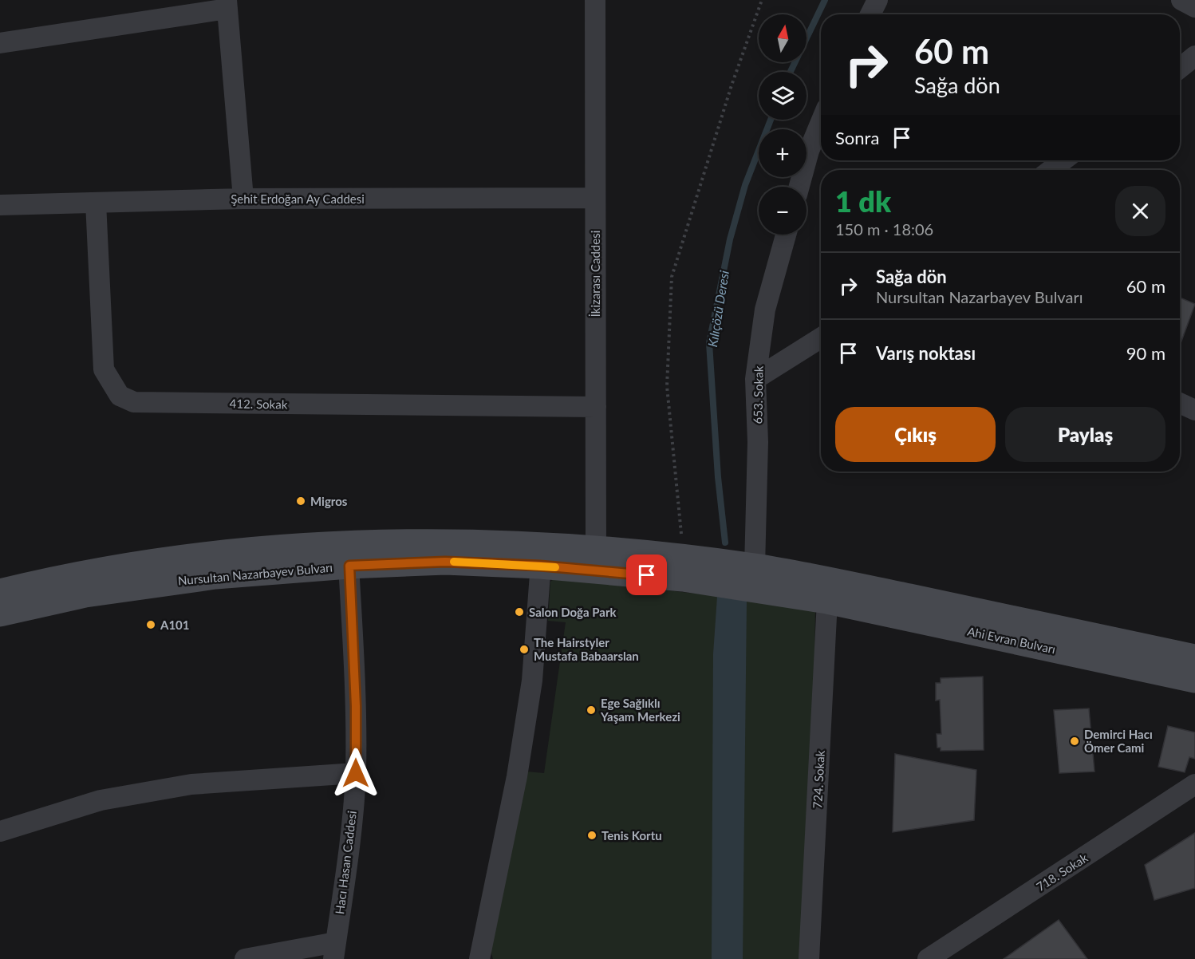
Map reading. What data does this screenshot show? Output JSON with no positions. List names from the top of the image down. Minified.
{"streets":{"main road":["Nursultan Nazarbayev Bulvarı","Ahi Evran Bulvarı"],"street":["Şehit Erdoğan Ay Caddesi","İkizarası Caddesi","653. Sokak","412. Sokak","724. Sokak","Hacı Hasan Caddesi","718. Sokak"]},"crossings":[["Şehit Erdoğan Ay Caddesi","İkizarası Caddesi"],["Şehit Erdoğan Ay Caddesi","412. Sokak"],["İkizarası Caddesi","412. Sokak"],["İkizarası Caddesi","Nursultan Nazarbayev Bulvarı"],["653. Sokak","Nursultan Nazarbayev Bulvarı"],["Nursultan Nazarbayev Bulvarı","Ahi Evran Bulvarı"],["Nursultan Nazarbayev Bulvarı","724. Sokak"],["Nursultan Nazarbayev Bulvarı","Hacı Hasan Caddesi"],["Ahi Evran Bulvarı","724. Sokak"]],"water":["Kılıçözü Deresi"],"places":["Migros","Salon Doğa Park","A101","The Hairstyler Mustafa Babaarslan","Ege Sağlıklı Yaşam Merkezi","Demirci Hacı Ömer Cami","Tenis Kortu"],"north":"top","page":{"map_buttons":["+","−"],"turn":["60 m","Sağa dön"],"then":"Sonra","heading":["1 dk","150 m · 18:06"],"list":[{"name":"Sağa dön","note":"Nursultan Nazarbayev Bulvarı","value":"60 m"},{"name":"Varış noktası","value":"90 m"}],"buttons":["Çıkış","Paylaş"]}}
